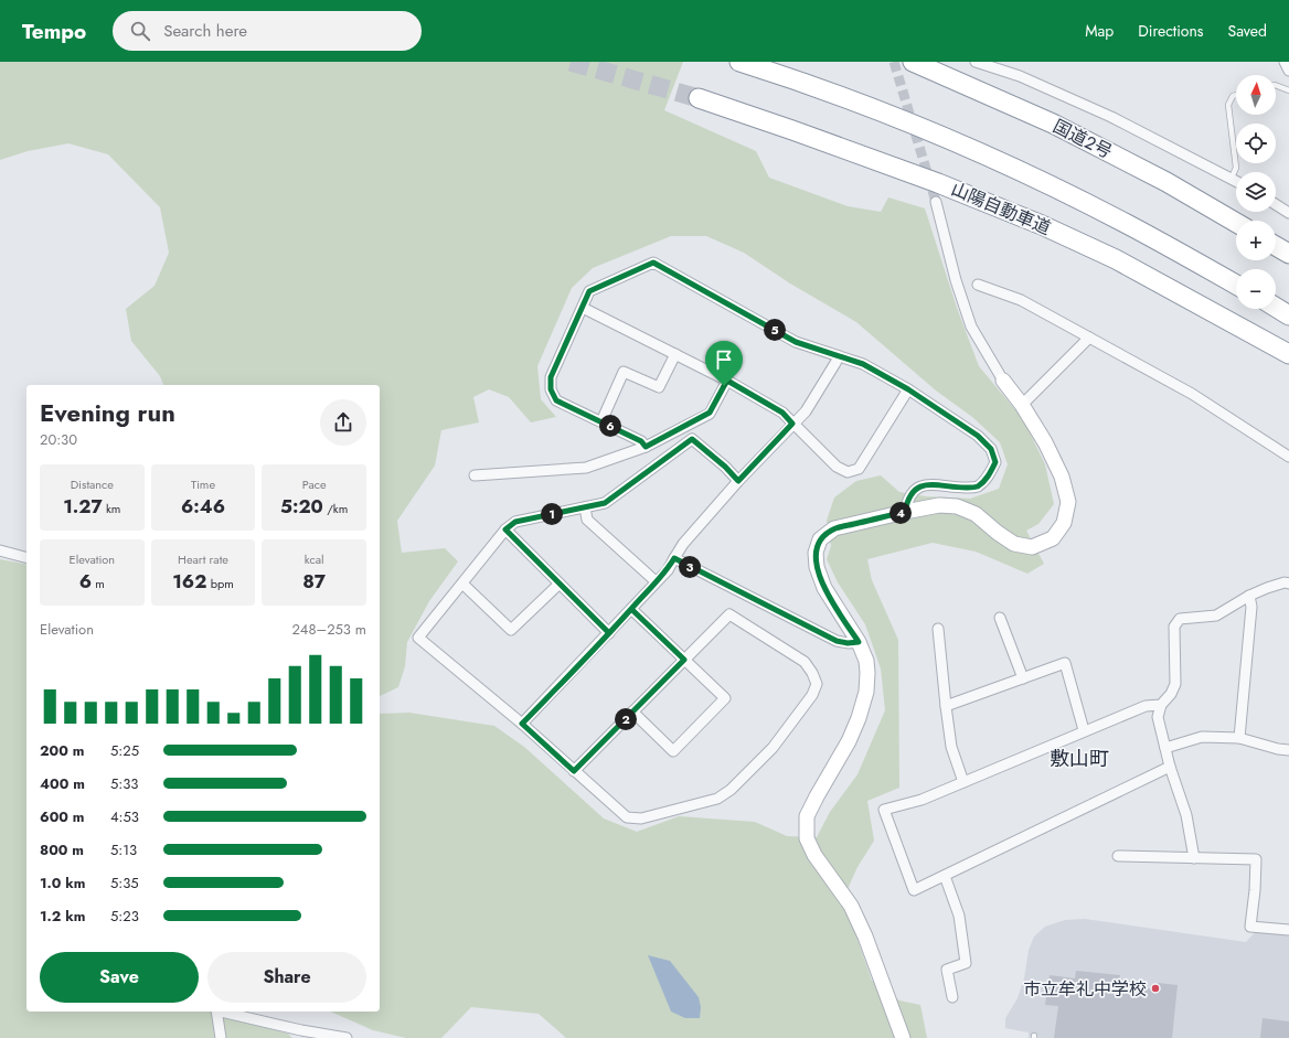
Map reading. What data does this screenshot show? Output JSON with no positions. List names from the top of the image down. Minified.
{"streets":{"highway":["国道2号","山陽自動車道"]},"districts":["敷山町"],"places":["市立牟礼中学校"],"north":"top","page":{"header":"Tempo","search":"Search here","nav":["Map","Directions","Saved"],"map_buttons":["+","−"],"pins":["5","6","4","1","3","2"],"heading":["Evening run","20:30"],"stats":[["Distance","1.27 km"],["Time","6:46"],["Pace","5:20 /km"],["Elevation","6 m"],["Heart rate","162 bpm"],["kcal","87"]],"chart":["Elevation","248–253 m"],"list":[{"name":"200 m","note":"5:25"},{"name":"400 m","note":"5:33"},{"name":"600 m","note":"4:53"},{"name":"800 m","note":"5:13"},{"name":"1.0 km","note":"5:35"},{"name":"1.2 km","note":"5:23"}],"buttons":["Save","Share"]}}
